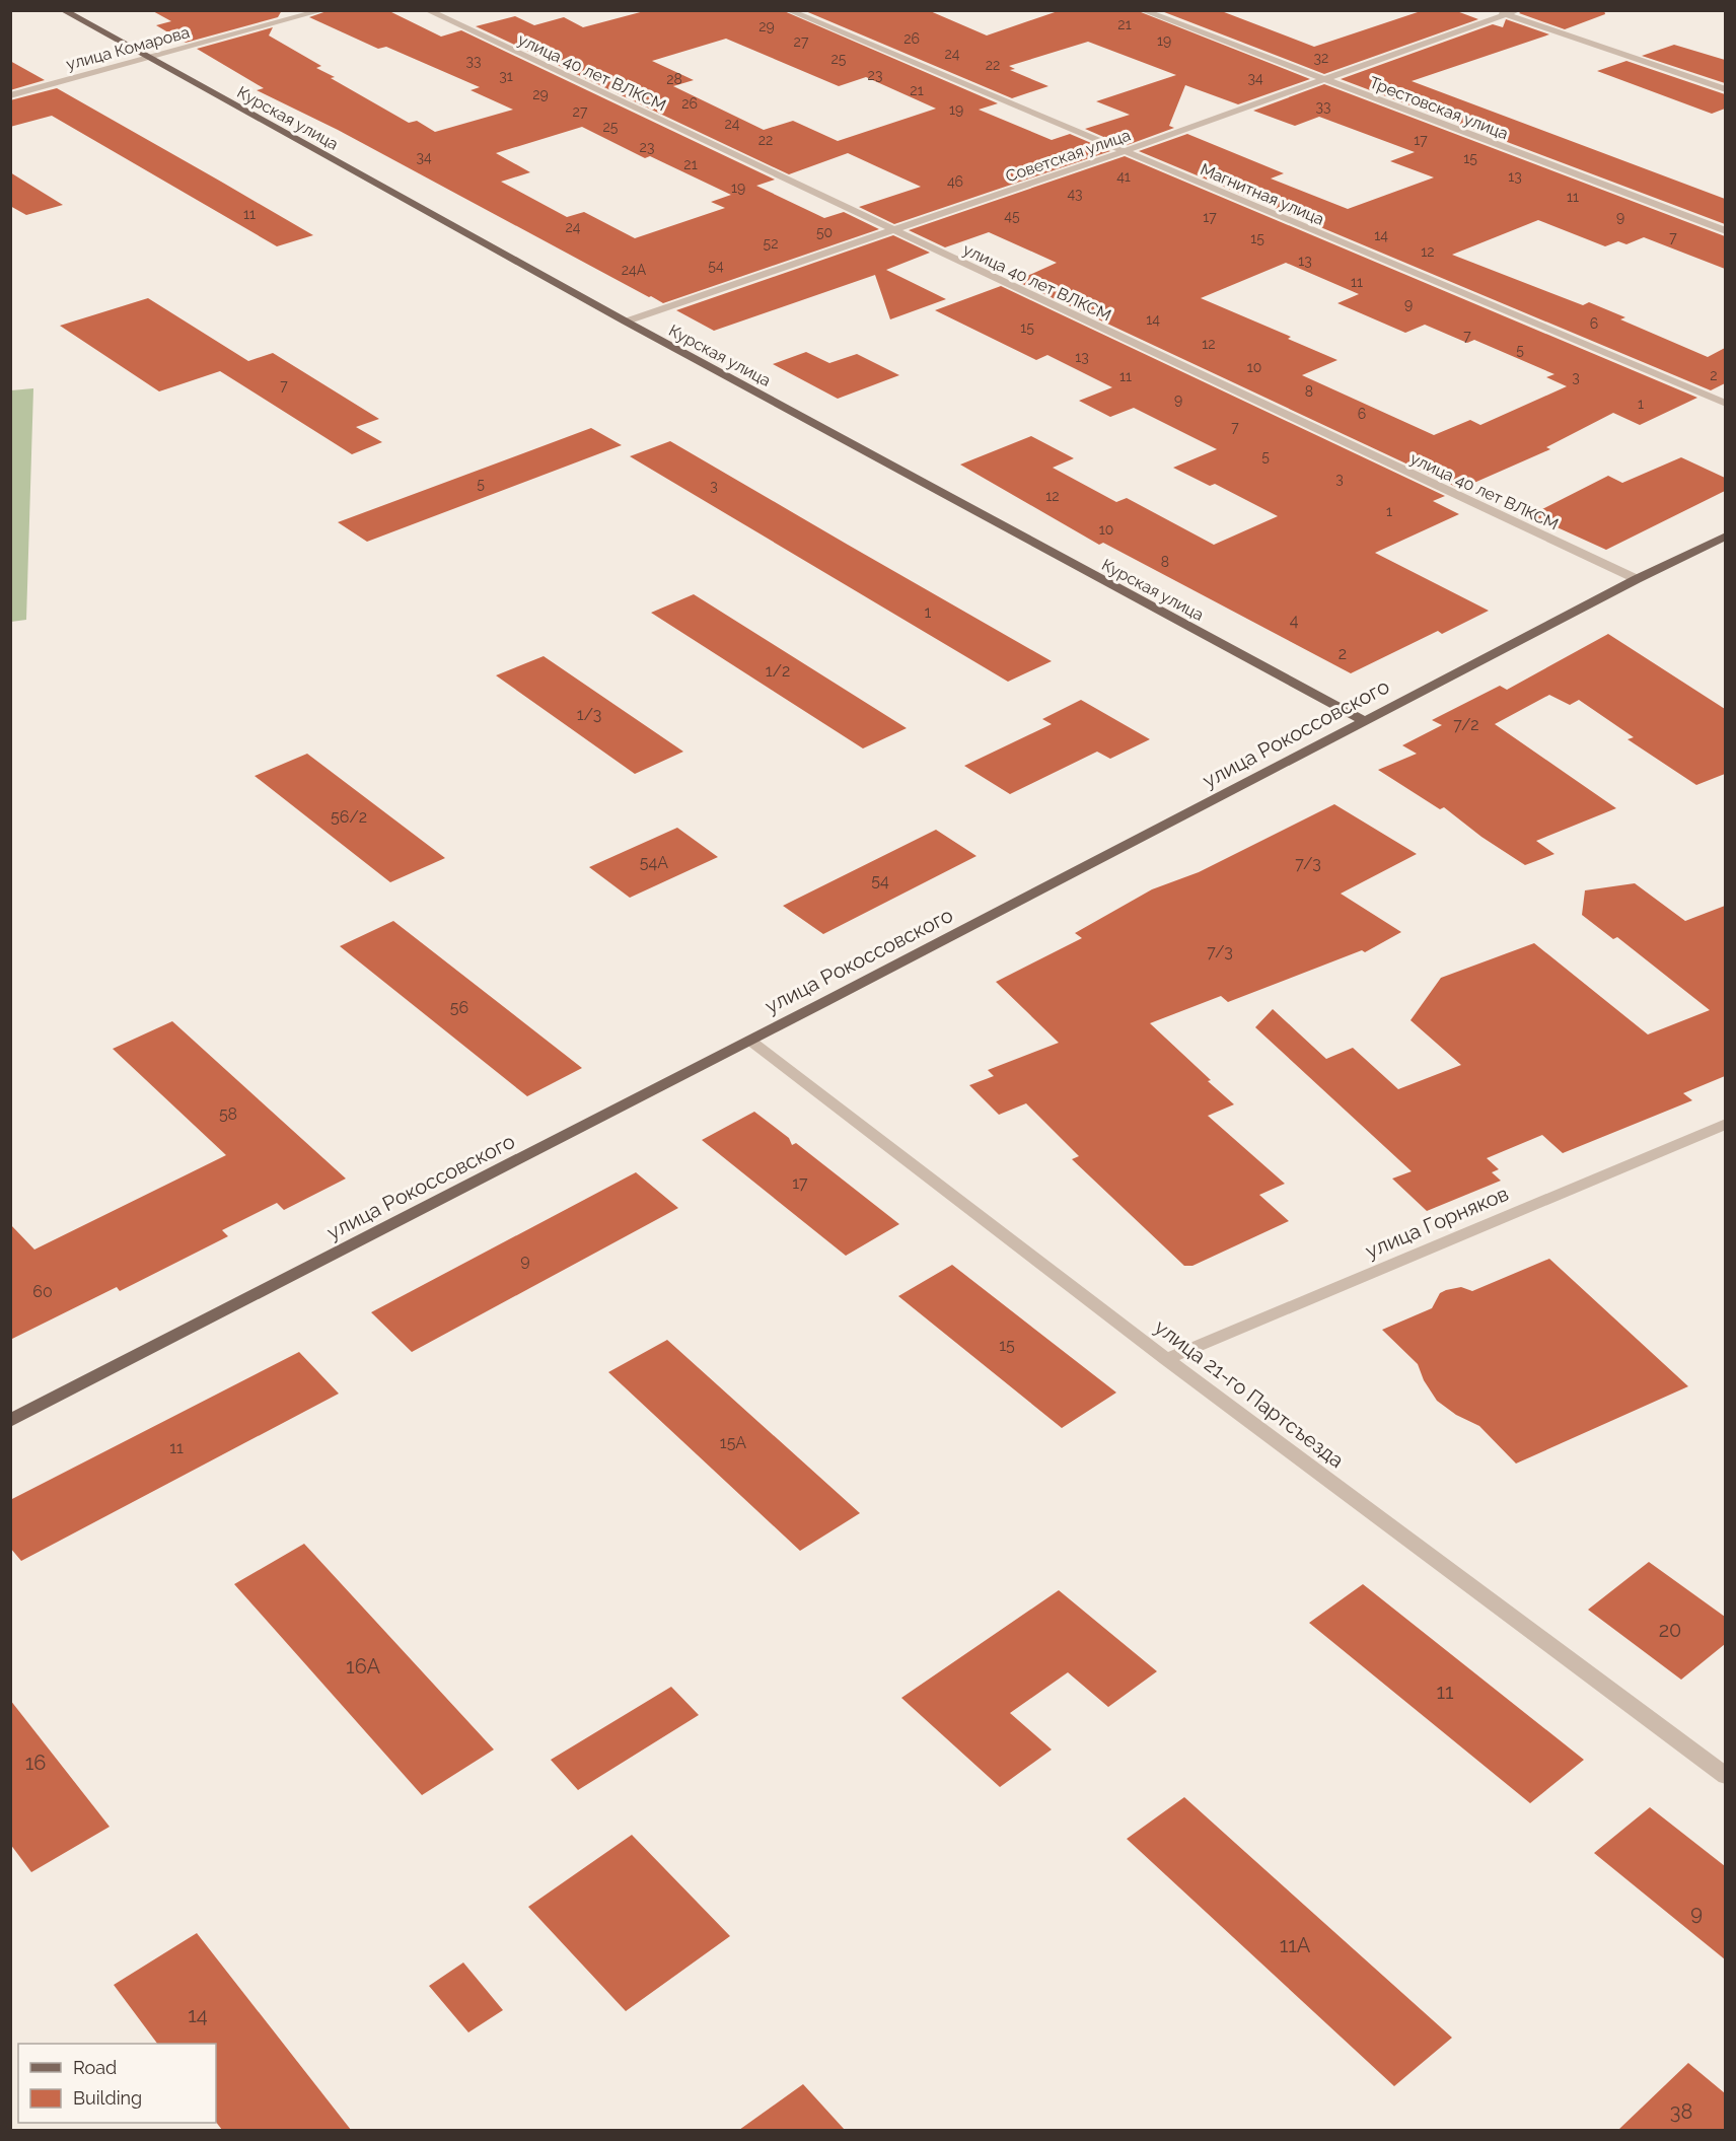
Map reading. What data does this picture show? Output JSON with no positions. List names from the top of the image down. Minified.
{"streets":{"main road":["Курская улица","улица Рокоссовского"],"street":["улица Комарова","улица 40 лет ВЛКСМ","Трестовская улица","Советская улица","Магнитная улица","улица Горняков","улица 21-го Партсъезда"]},"crossings":[["улица Комарова","Курская улица"],["улица 40 лет ВЛКСМ","Советская улица"],["улица 40 лет ВЛКСМ","улица Рокоссовского"],["Трестовская улица","Советская улица"],["Курская улица","Советская улица"],["Курская улица","улица Рокоссовского"],["Советская улица","Магнитная улица"],["улица Рокоссовского","улица 21-го Партсъезда"],["улица Горняков","улица 21-го Партсъезда"]],"house_numbers":["21","29","26","19","27","24","32","25","33","22","23","31","34","28","21","29","26","33","19","27","24","25","22","17","23","34","15","21","41","13","46","19","43","11","11","45","17","9","24","50","14","7","15","52","12","13","54","24А","11","9","14","6","15","7","12","5","13","10","2","11","3","7","8","9","1","6","7","5","3","5","3","12","1","10","8","1","4","2","1/2","1/3","7/2","56/2","54А","7/3","54","7/3","56","58","17","9","60","15","15А","11","20","16А","11","16","9","11А","14","38"],"legend":["Road","Building"]}
